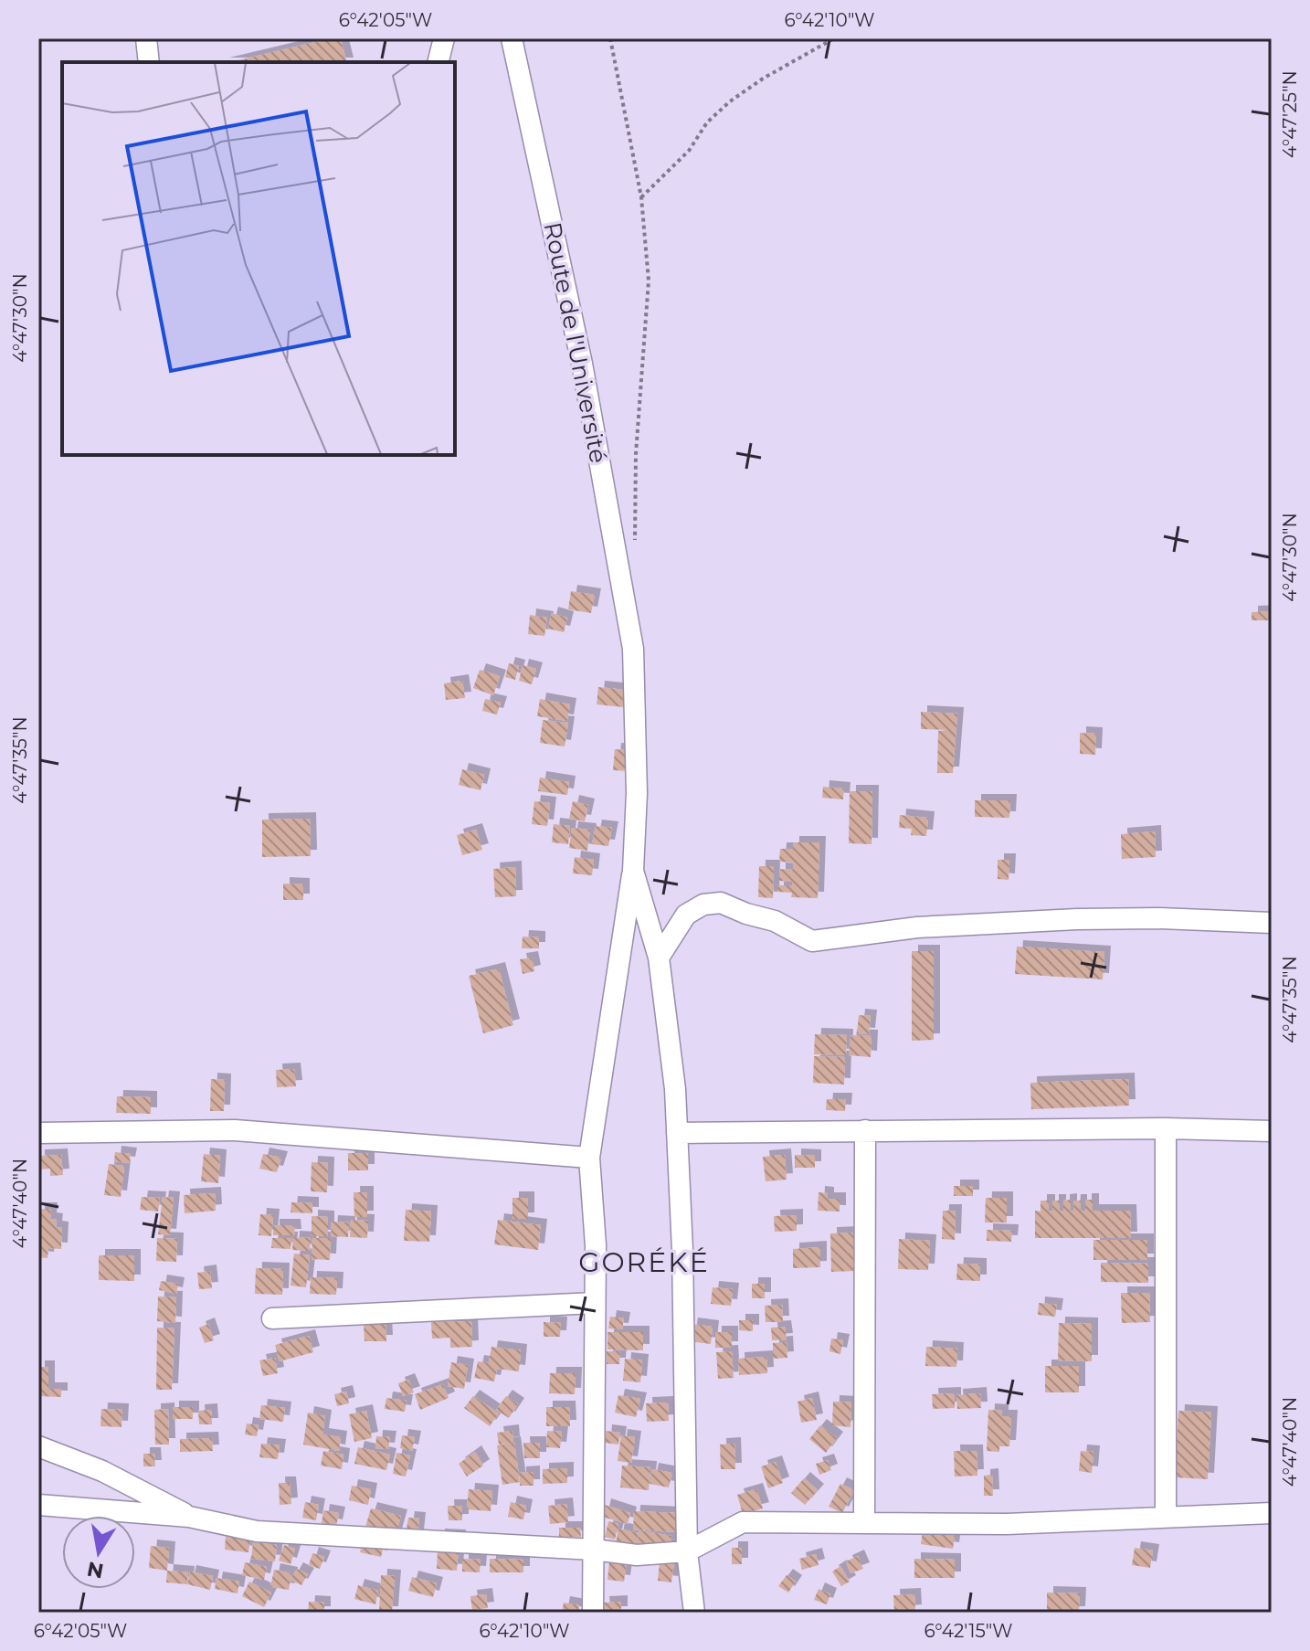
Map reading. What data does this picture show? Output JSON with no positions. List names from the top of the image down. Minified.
{"streets":{"street":["Route de l'Université"]},"districts":["GORÉKÉ"],"north":"bottom","coordinates":["6°42'05\"W","6°42'10\"W","4°47'25\"N","4°47'30\"N","4°47'35\"N","4°47'40\"N","6°42'15\"W"]}
